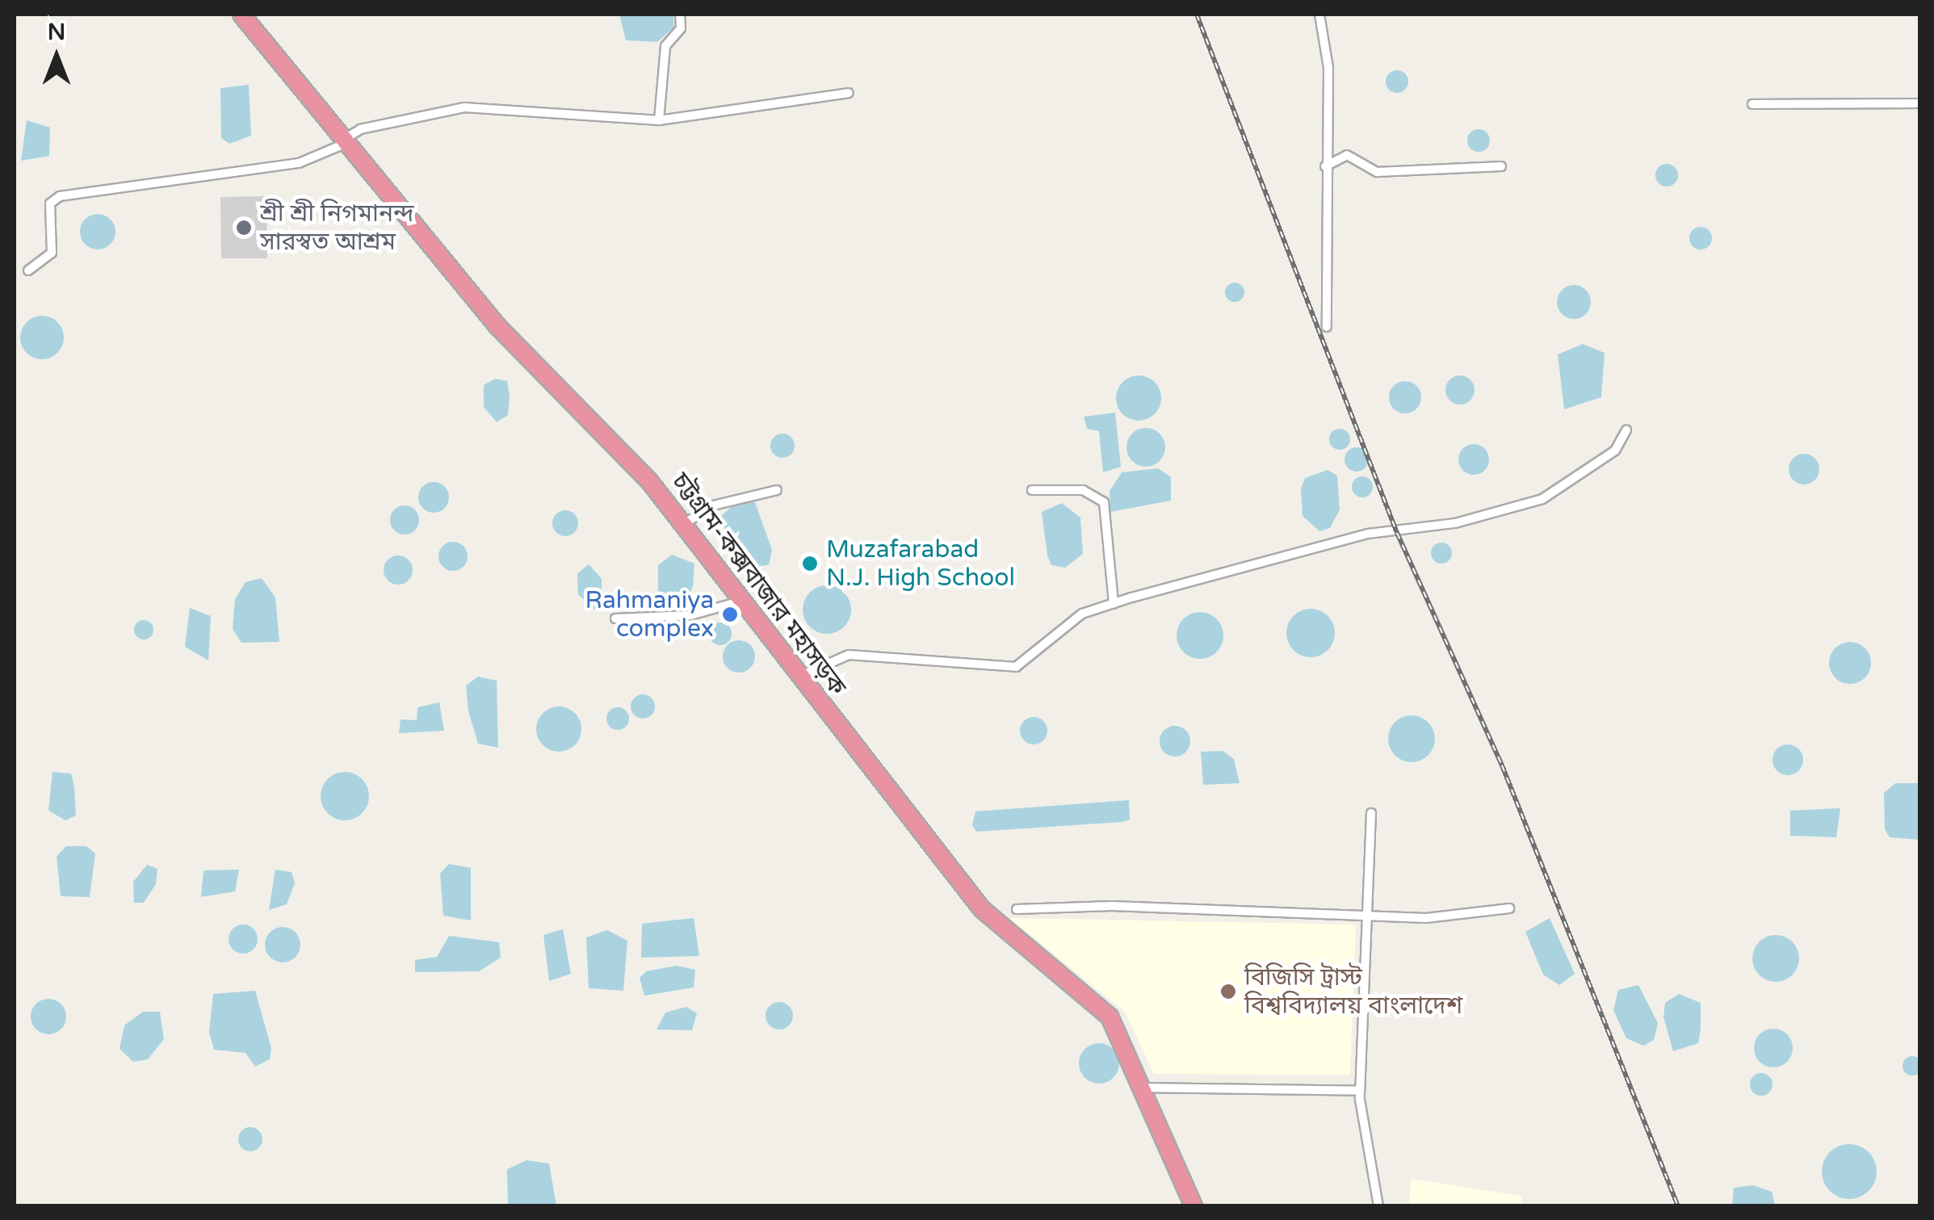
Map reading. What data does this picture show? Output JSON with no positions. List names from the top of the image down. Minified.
{"streets":{"highway":["চট্টগ্রাম-কক্সবাজার মহাসড়ক"]},"places":["শ্রী শ্রী নিগমানন্দ সারস্বত আশ্রম","Muzafarabad N.J. High School","Rahmaniya complex","বিজিসি ট্রাস্ট বিশ্ববিদ্যালয় বাংলাদেশ"],"north":"top"}
